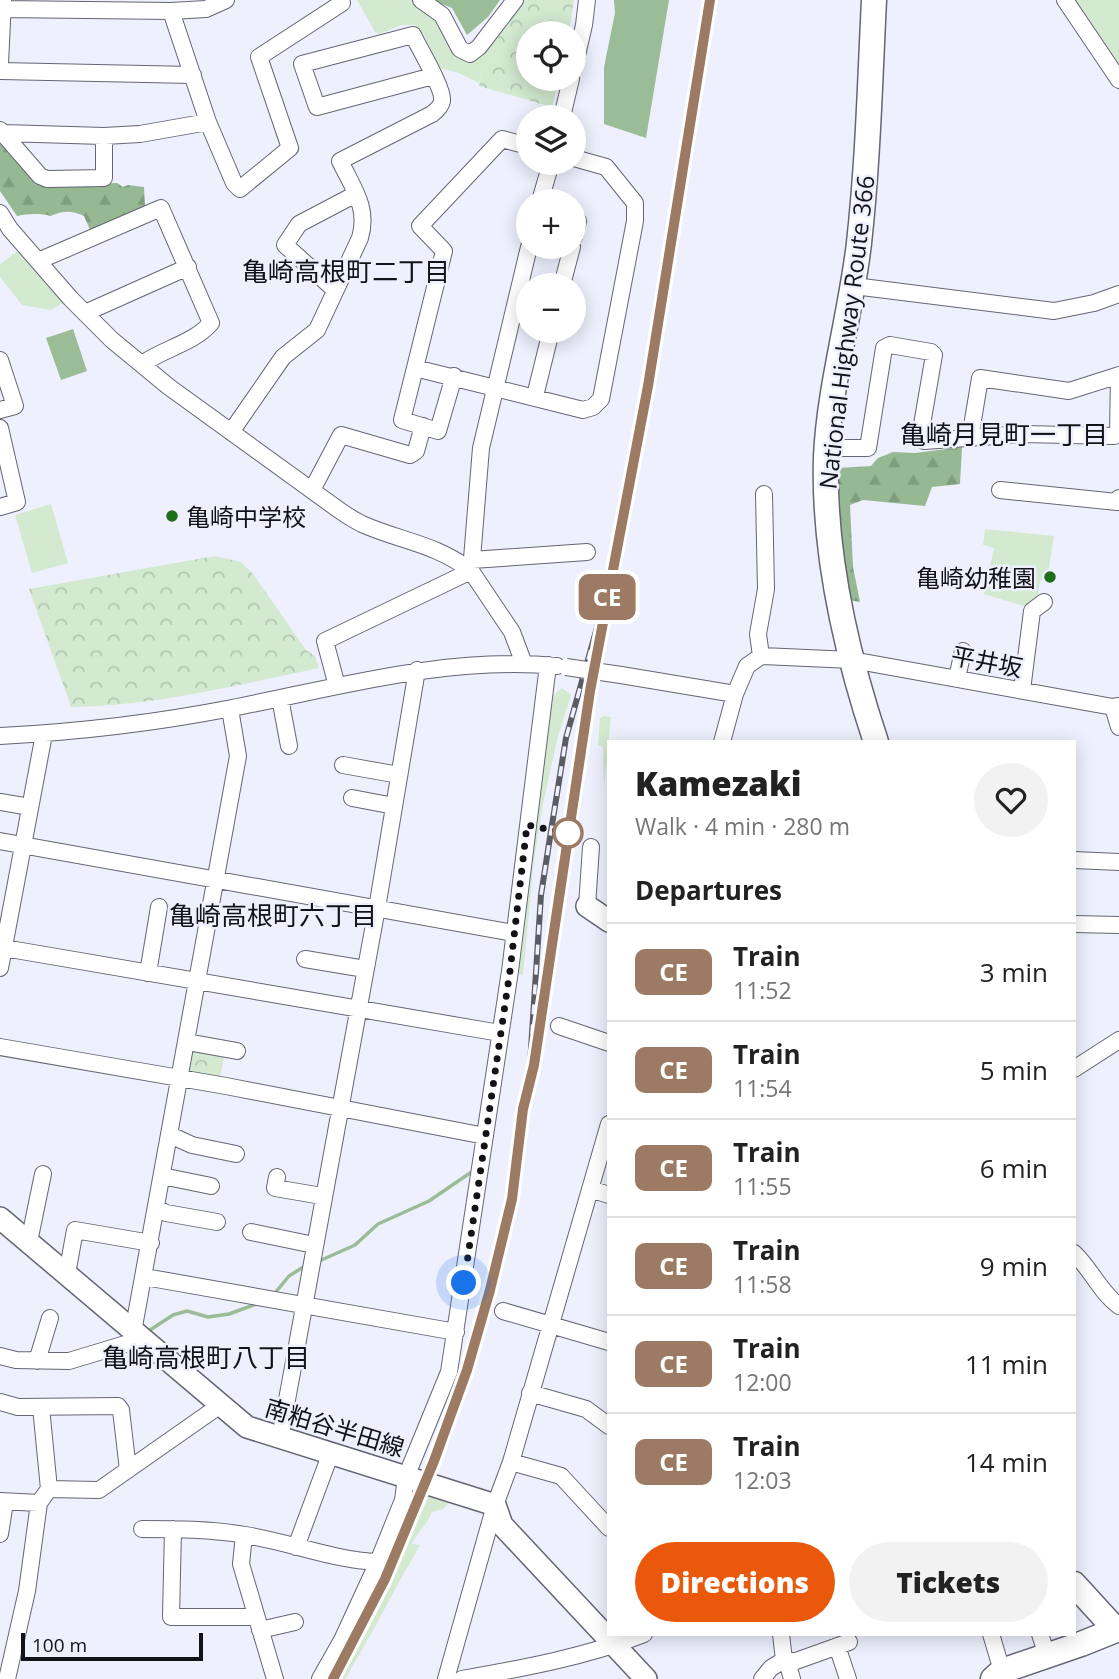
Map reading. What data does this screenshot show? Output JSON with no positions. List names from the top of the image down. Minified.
{"streets":{"highway":["National Highway Route 366"],"main road":["南粕谷半田線"],"street":["平井坂"]},"crossings":[["National Highway Route 366","平井坂"]],"districts":["亀崎高根町二丁目","亀崎月見町一丁目","亀崎高根町六丁目","亀崎高根町八丁目"],"places":["亀崎中学校","亀崎幼稚園"],"scale_bar":"100 m","page":{"on_map":"CE","map_buttons":["+","−"],"heading":[["Kamezaki","Walk · 4 min · 280 m"],"Departures"],"list":[{"mark":"CE","name":"Train","note":"11:52","value":"3 min"},{"mark":"CE","name":"Train","note":"11:54","value":"5 min"},{"mark":"CE","name":"Train","note":"11:55","value":"6 min"},{"mark":"CE","name":"Train","note":"11:58","value":"9 min"},{"mark":"CE","name":"Train","note":"12:00","value":"11 min"},{"mark":"CE","name":"Train","note":"12:03","value":"14 min"}],"buttons":["Directions","Tickets"],"scale":"100 m"}}
